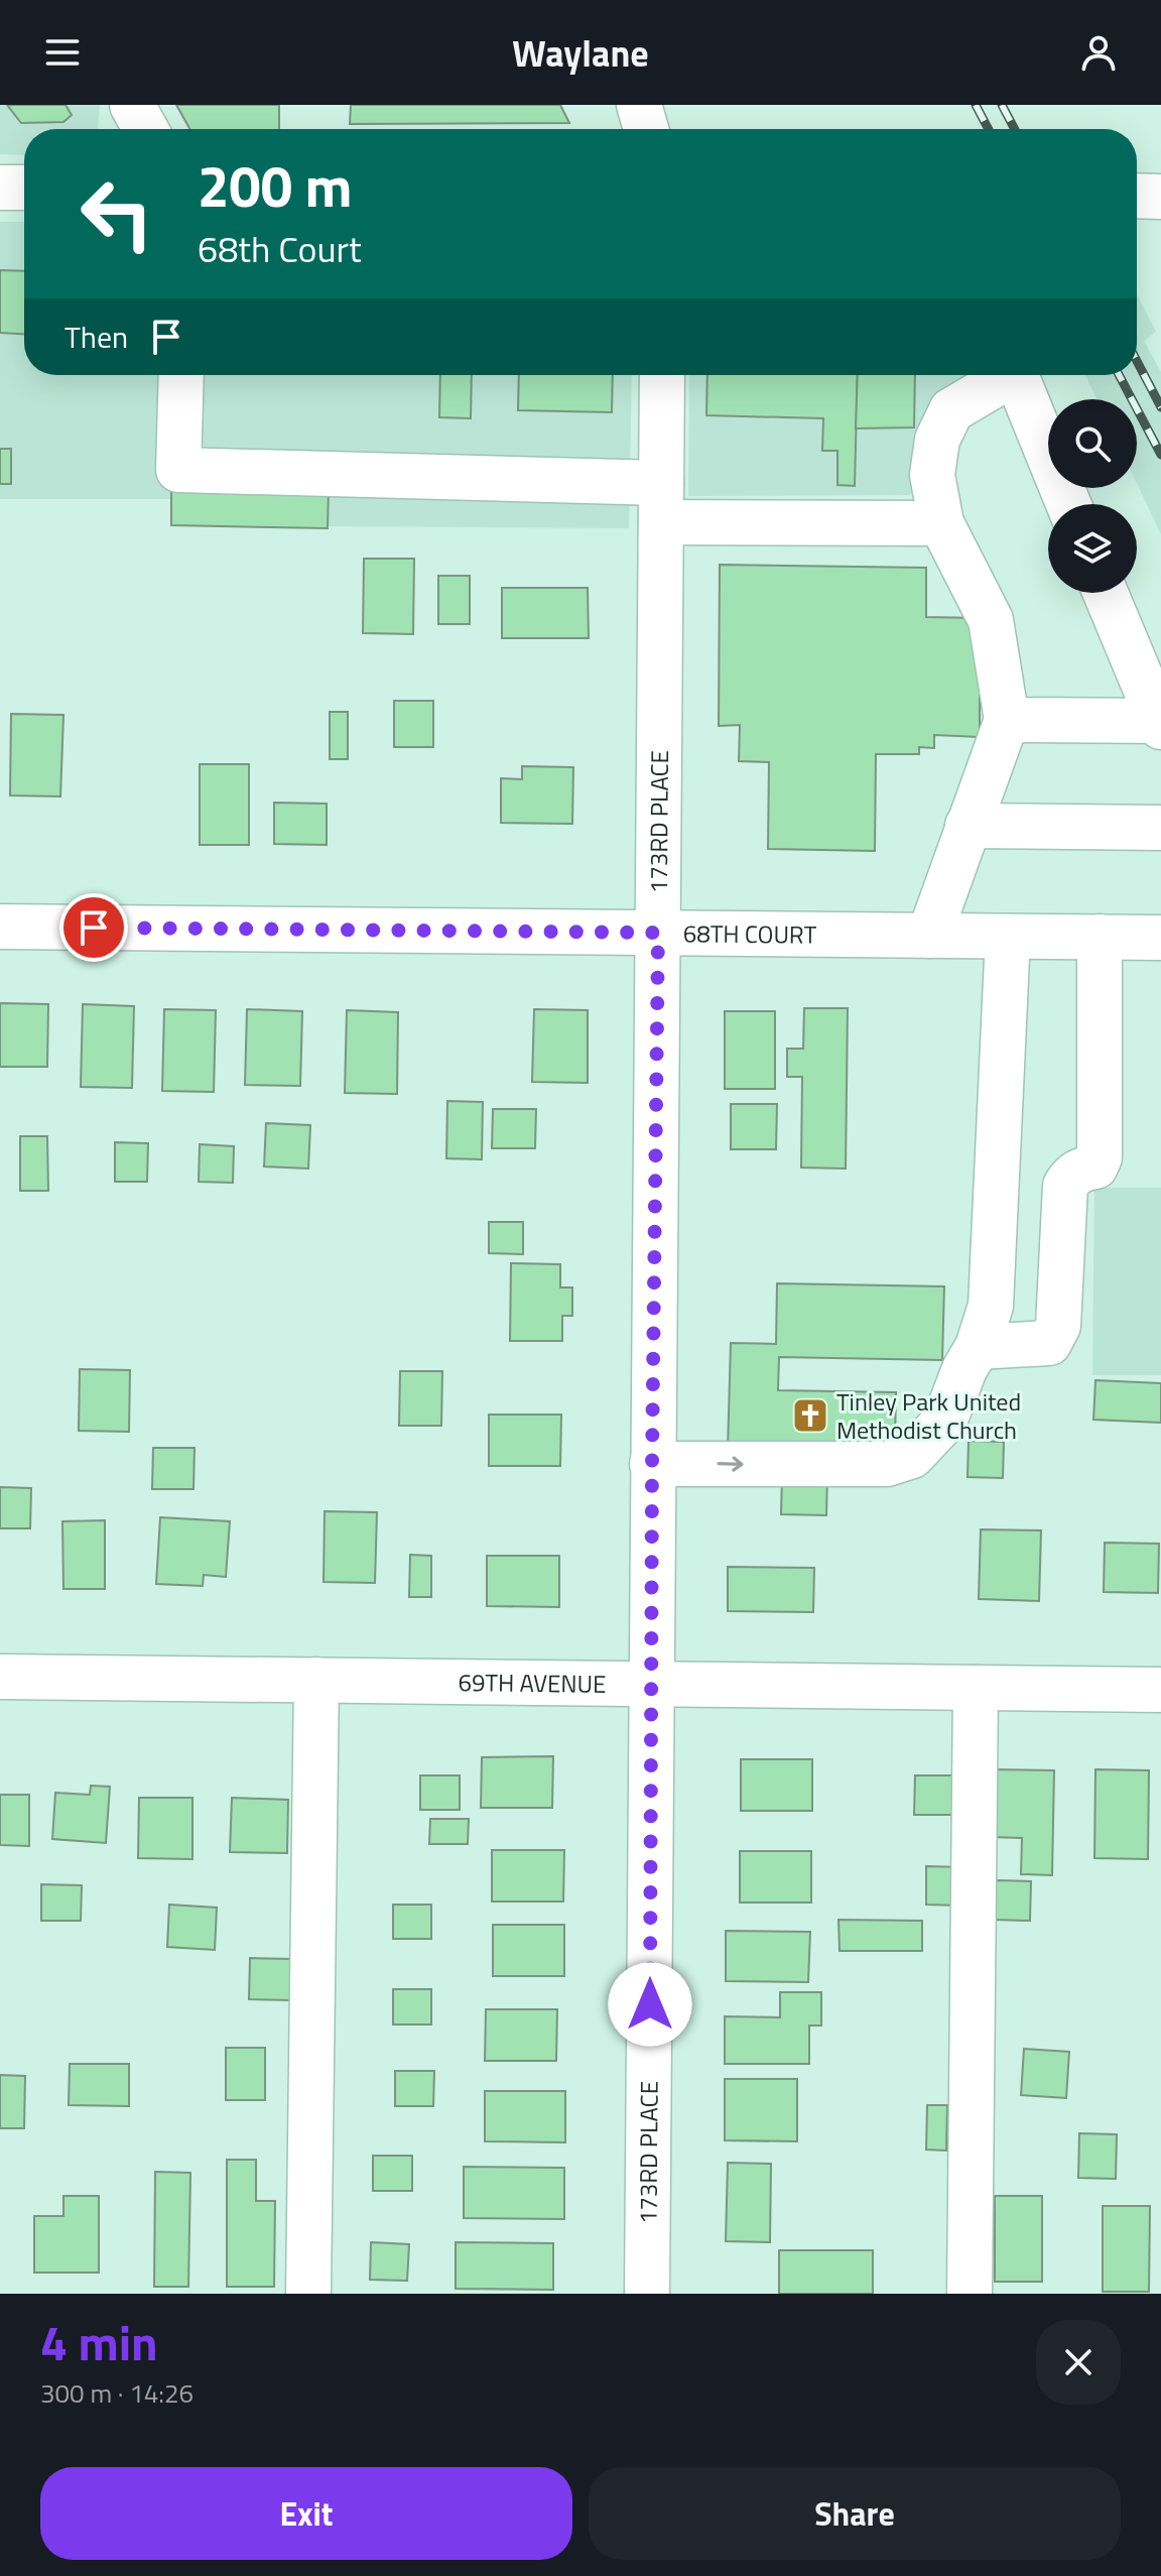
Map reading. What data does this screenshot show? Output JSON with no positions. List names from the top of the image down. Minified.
{"streets":{"street":["173RD PLACE","68TH COURT","69TH AVENUE"]},"crossings":[["173RD PLACE","68TH COURT"],["173RD PLACE","69TH AVENUE"]],"places":{"church":["Tinley Park United Methodist Church"]},"page":{"header":"Waylane","turn":["200 m","68th Court"],"then":"Then","heading":["4 min","300 m · 14:26"],"buttons":["Exit","Share"]}}
